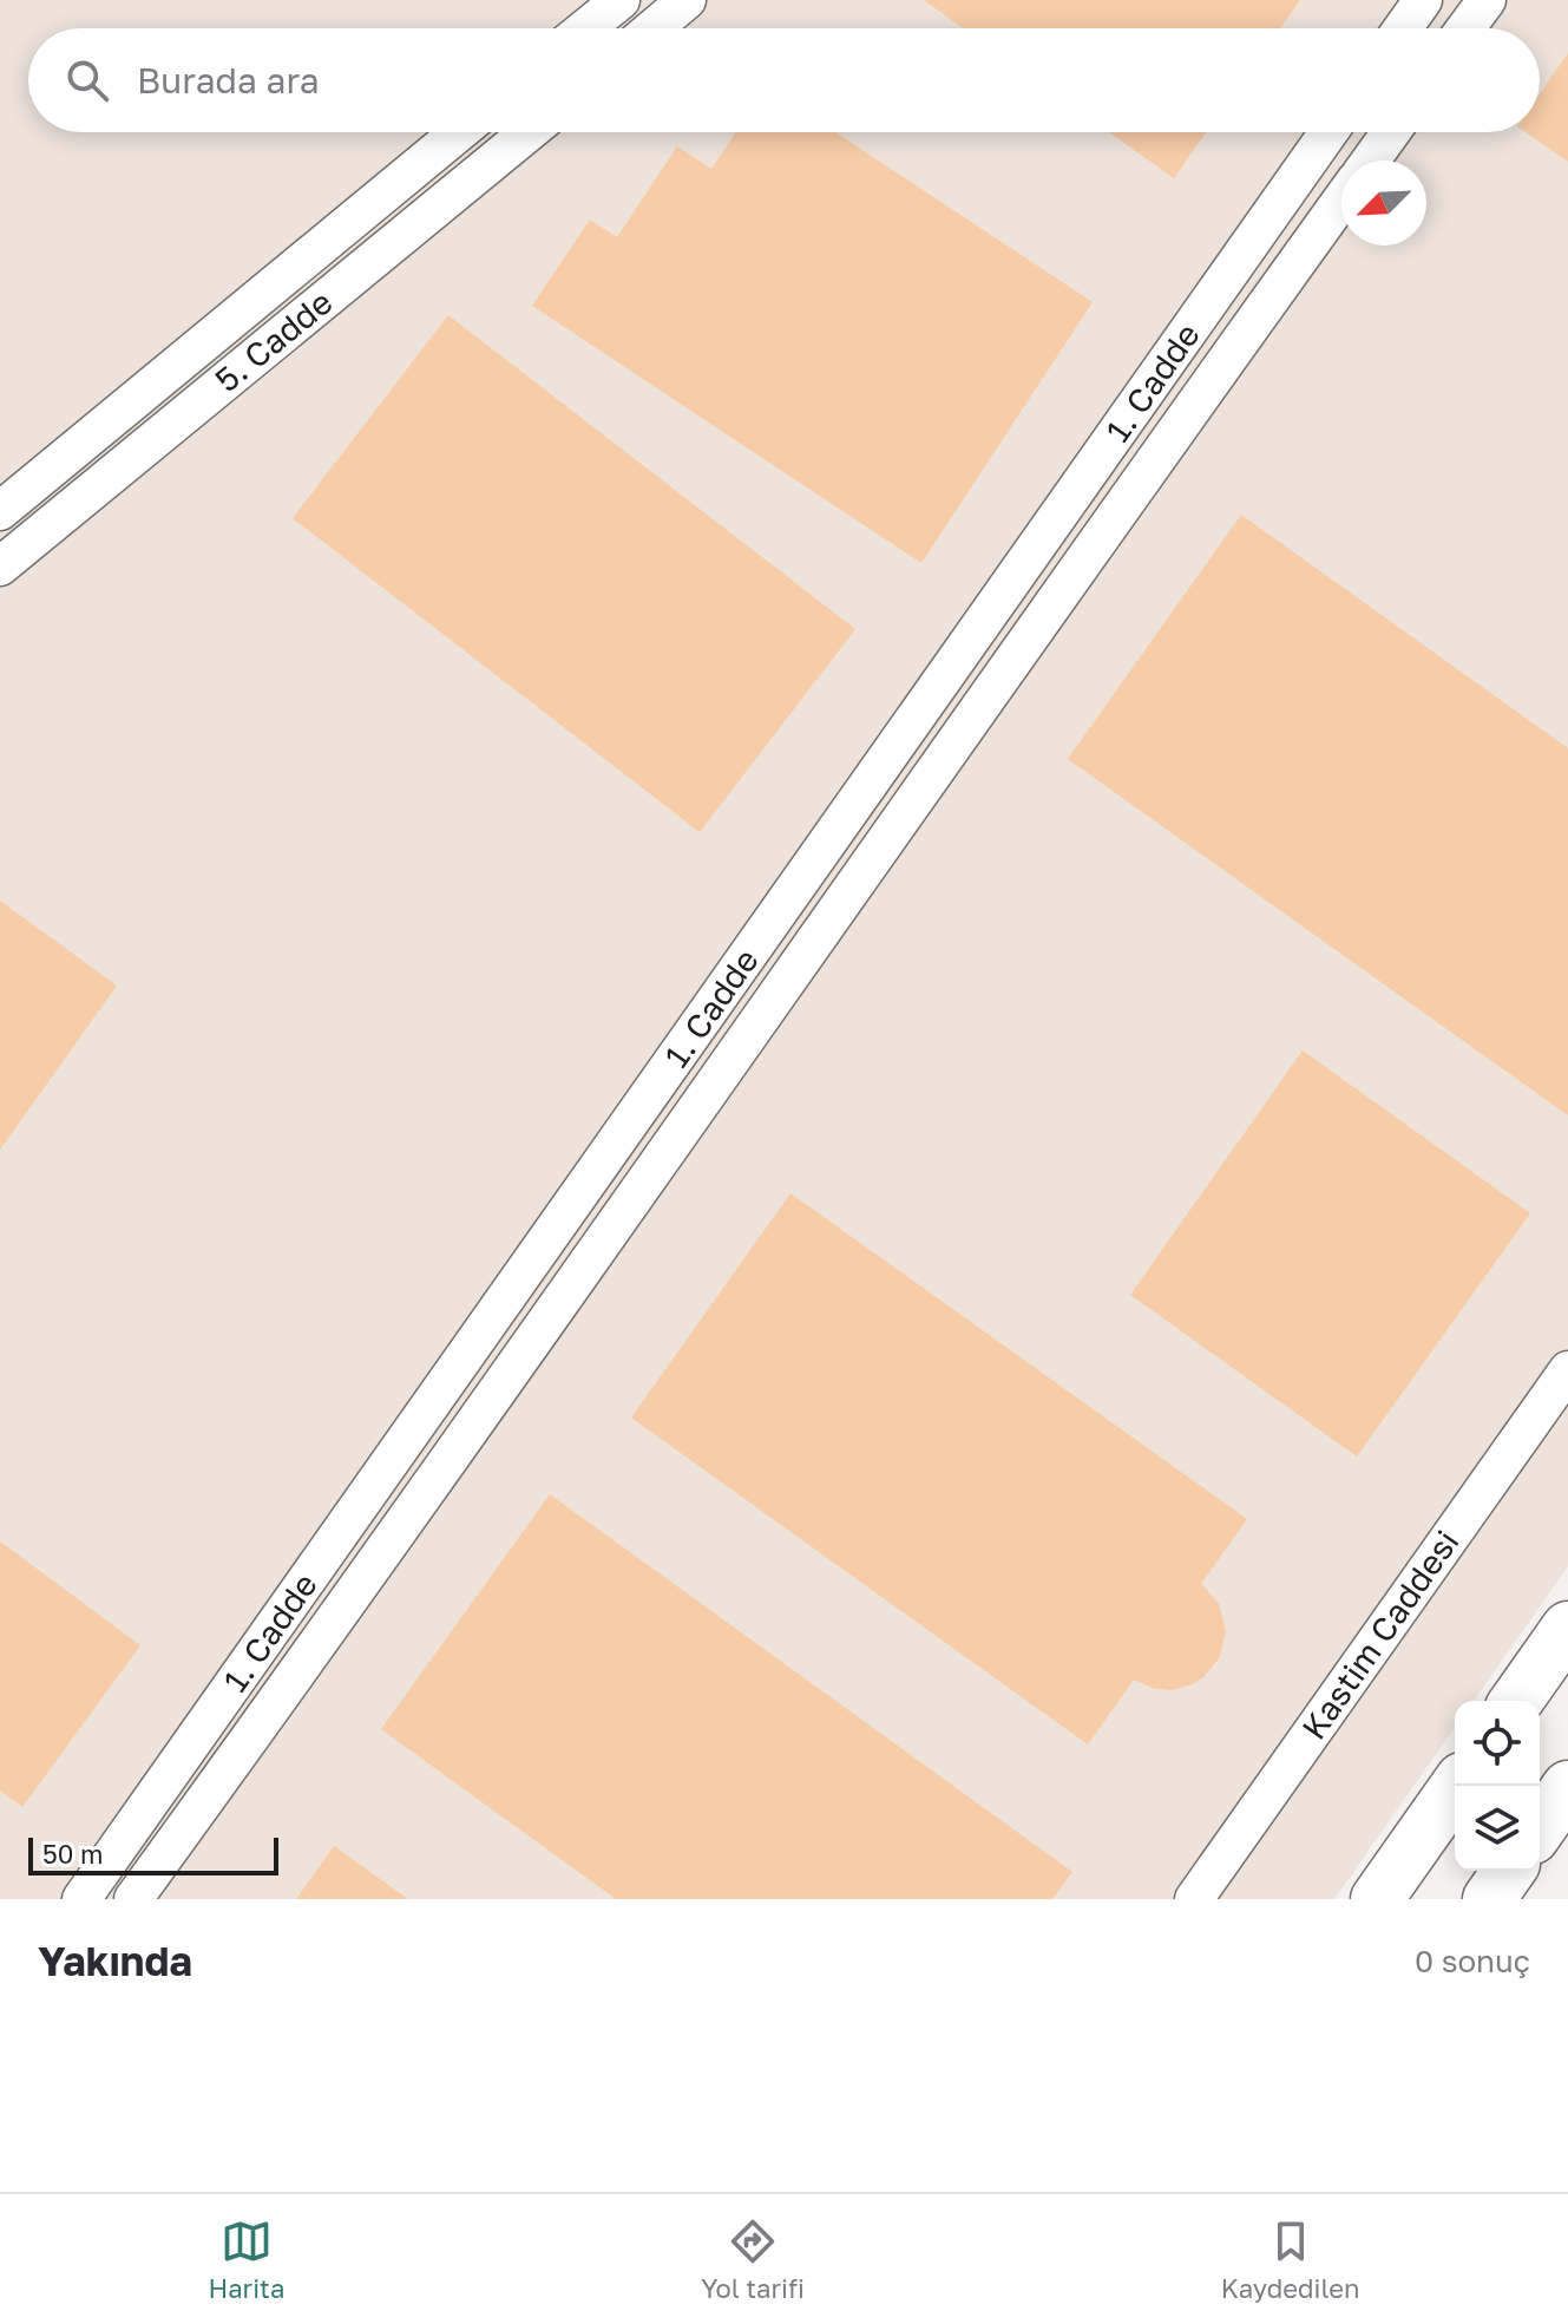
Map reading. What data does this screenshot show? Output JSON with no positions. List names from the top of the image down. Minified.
{"streets":{"lane":["5. Cadde","1. Cadde","Kastim Caddesi"]},"scale_bar":"50 m","north":"bottom left","page":{"search":"Burada ara","scale":"50 m","heading":["Yakında","0 sonuç"],"nav":["Harita","Yol tarifi","Kaydedilen"]}}
